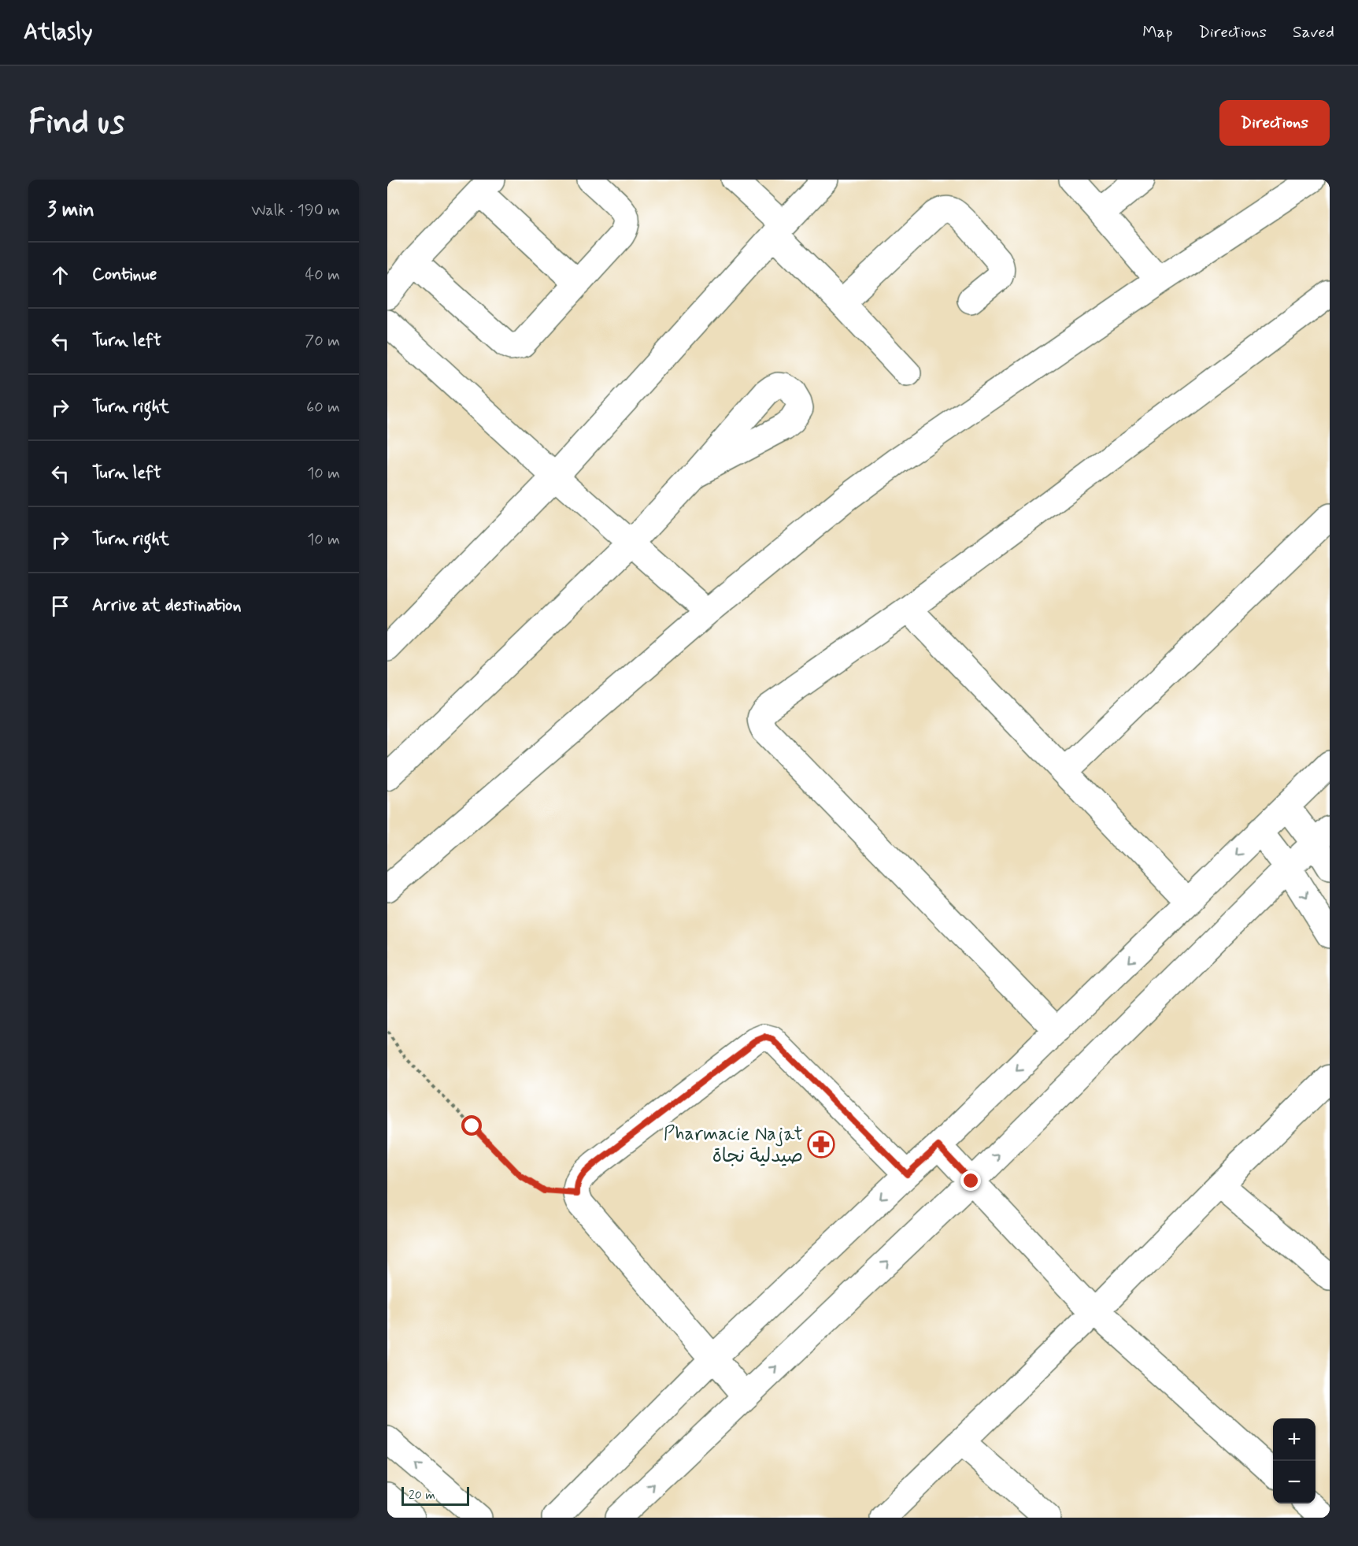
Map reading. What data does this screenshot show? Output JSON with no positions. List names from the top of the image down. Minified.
{"places":{"pharmacy":["Pharmacie Najat صيدلية نجاة"]},"scale_bar":"20 m","page":{"header":"Atlasly","nav":["Map","Directions","Saved"],"buttons":"Directions","title":"Find us","heading":["3 min","Walk · 190 m"],"list":[["Continue","40 m"],["Turn left","70 m"],["Turn right","60 m"],["Turn left","10 m"],["Turn right","10 m"],"Arrive at destination"],"map_buttons":["+","−"],"scale":"20 m"}}
